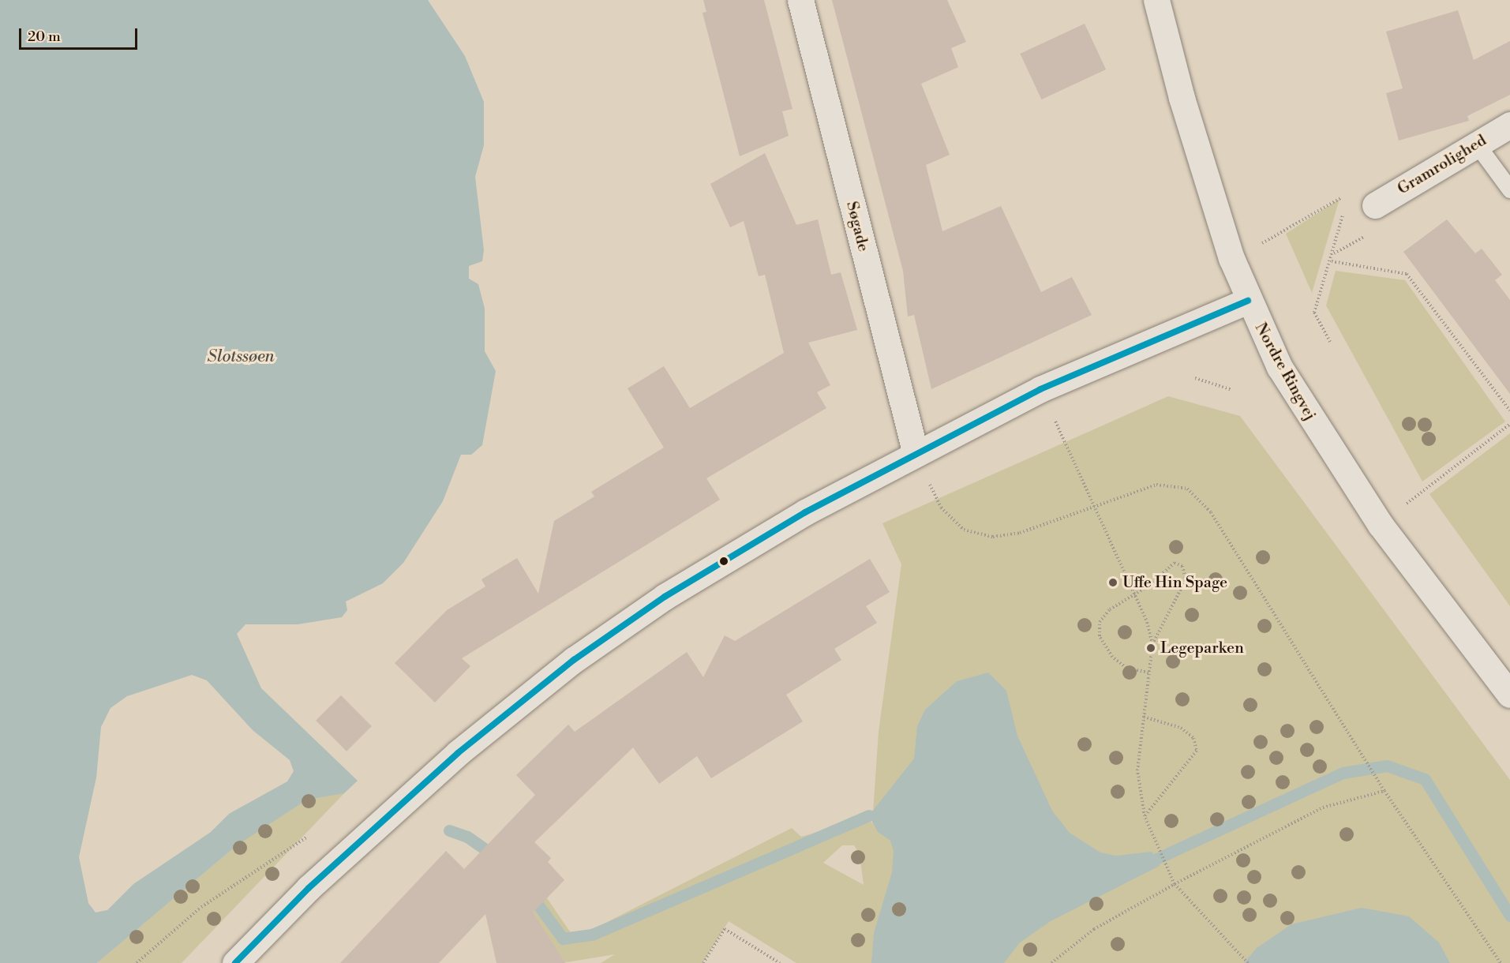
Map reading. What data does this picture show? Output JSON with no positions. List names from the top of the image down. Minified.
{"streets":{"main road":["Gramrolighed","Søgade","Nordre Ringvej"]},"water":["Slotssøen"],"places":["Uffe Hin Spage","Legeparken"],"scale_bar":"20 m"}
